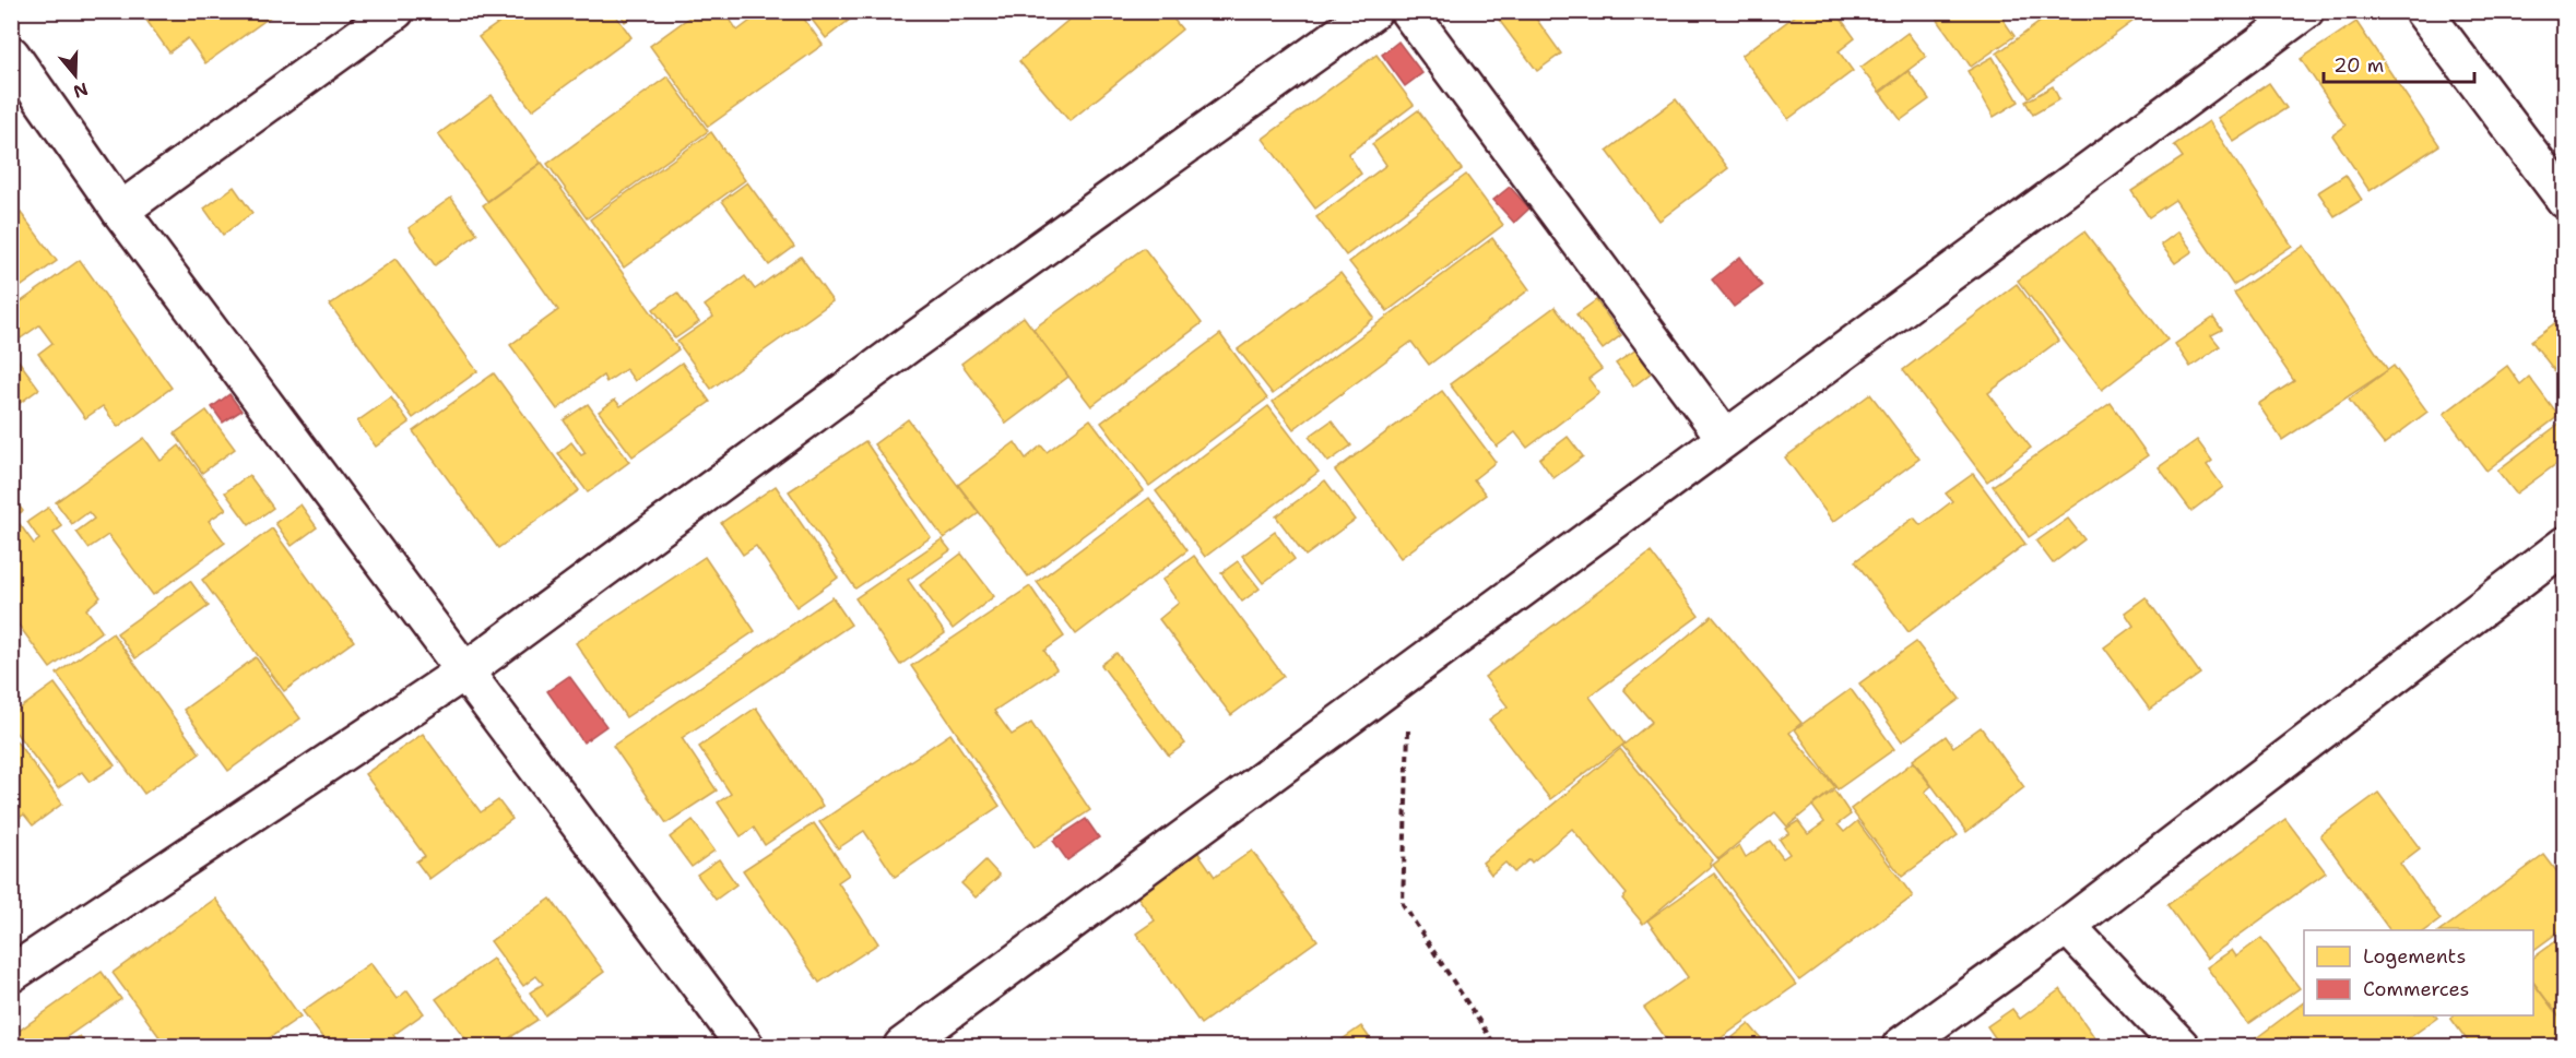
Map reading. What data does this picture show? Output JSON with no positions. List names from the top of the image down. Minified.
{"legend":["Logements","Commerces"],"scale_bar":"20 m","north":"bottom"}
